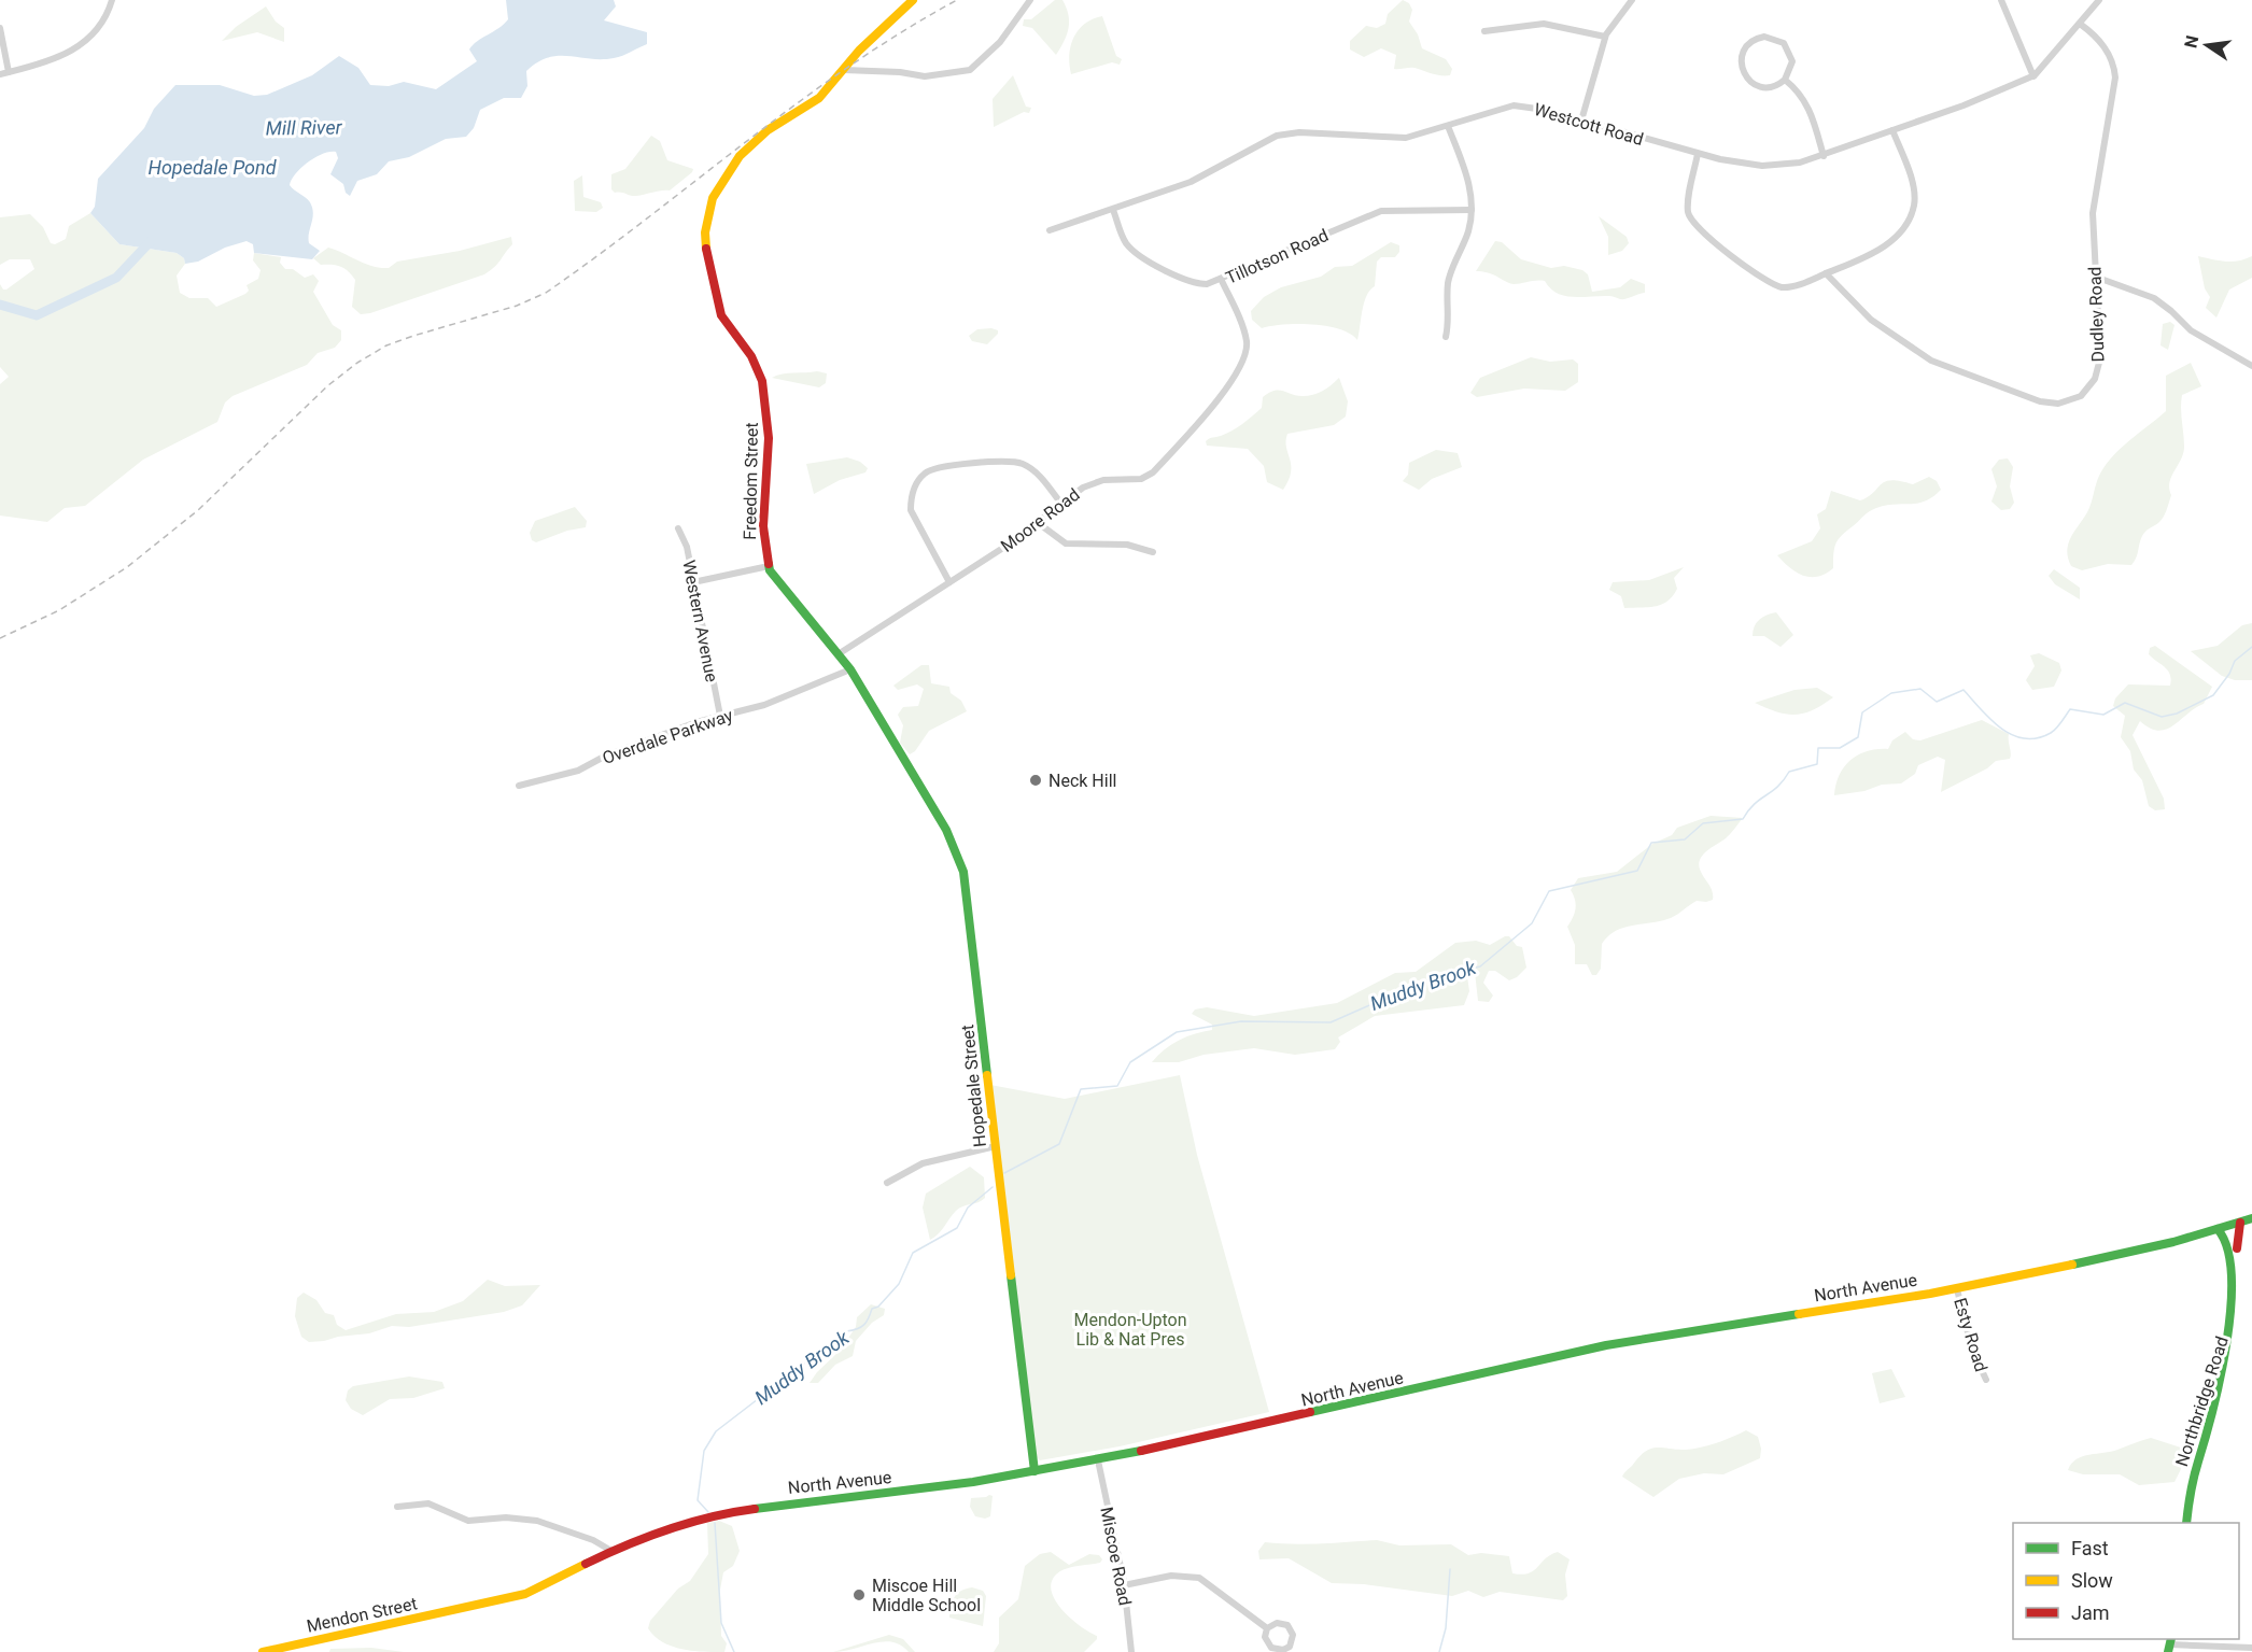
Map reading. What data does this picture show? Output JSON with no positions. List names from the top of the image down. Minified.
{"streets":{"main road":["Freedom Street","Hopedale Street","North Avenue","Northbridge Road","Mendon Street"],"street":["Westcott Road","Tillotson Road","Dudley Road","Moore Road","Western Avenue","Overdale Parkway","Esty Road","Miscoe Road"]},"crossings":[["Westcott Road","Tillotson Road"],["Westcott Road","Dudley Road"],["Tillotson Road","Moore Road"],["Freedom Street","Moore Road"],["Freedom Street","Overdale Parkway"],["Freedom Street","Hopedale Street"],["Western Avenue","Overdale Parkway"],["Hopedale Street","North Avenue"],["North Avenue","Esty Road"],["North Avenue","Miscoe Road"],["North Avenue","Mendon Street"]],"water":["Mill River","Hopedale Pond","Muddy Brook"],"parks":["Mendon-Upton Lib & Nat Pres"],"places":["Neck Hill","Miscoe Hill Middle School"],"legend":["Fast","Slow","Jam"],"north":"left"}
